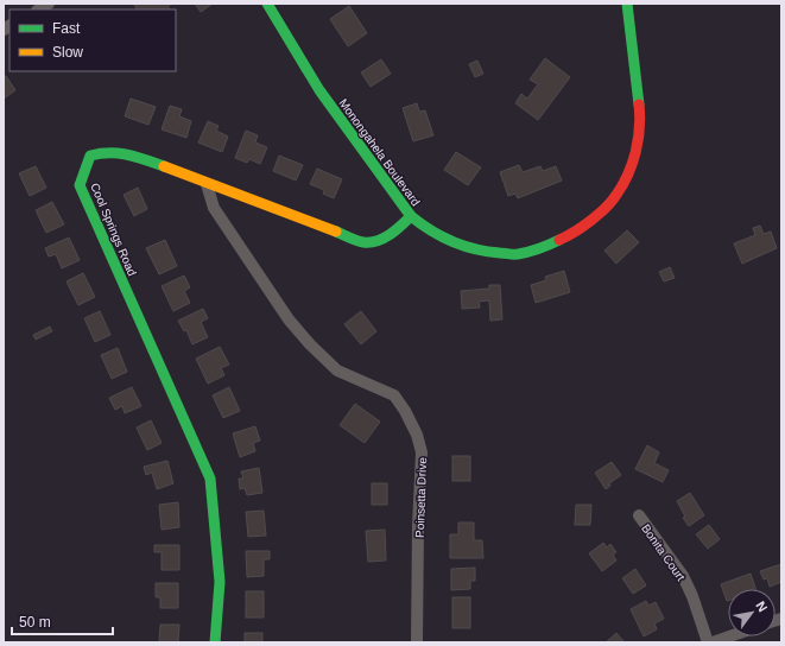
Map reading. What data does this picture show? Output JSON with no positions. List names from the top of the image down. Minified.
{"streets":{"street":["Monongahela Boulevard","Cool Springs Road","Poinsetta Drive","Bonita Court"]},"crossings":[["Monongahela Boulevard","Cool Springs Road"],["Cool Springs Road","Poinsetta Drive"]],"legend":["Fast","Slow"],"scale_bar":"50 m","north":"top right"}
